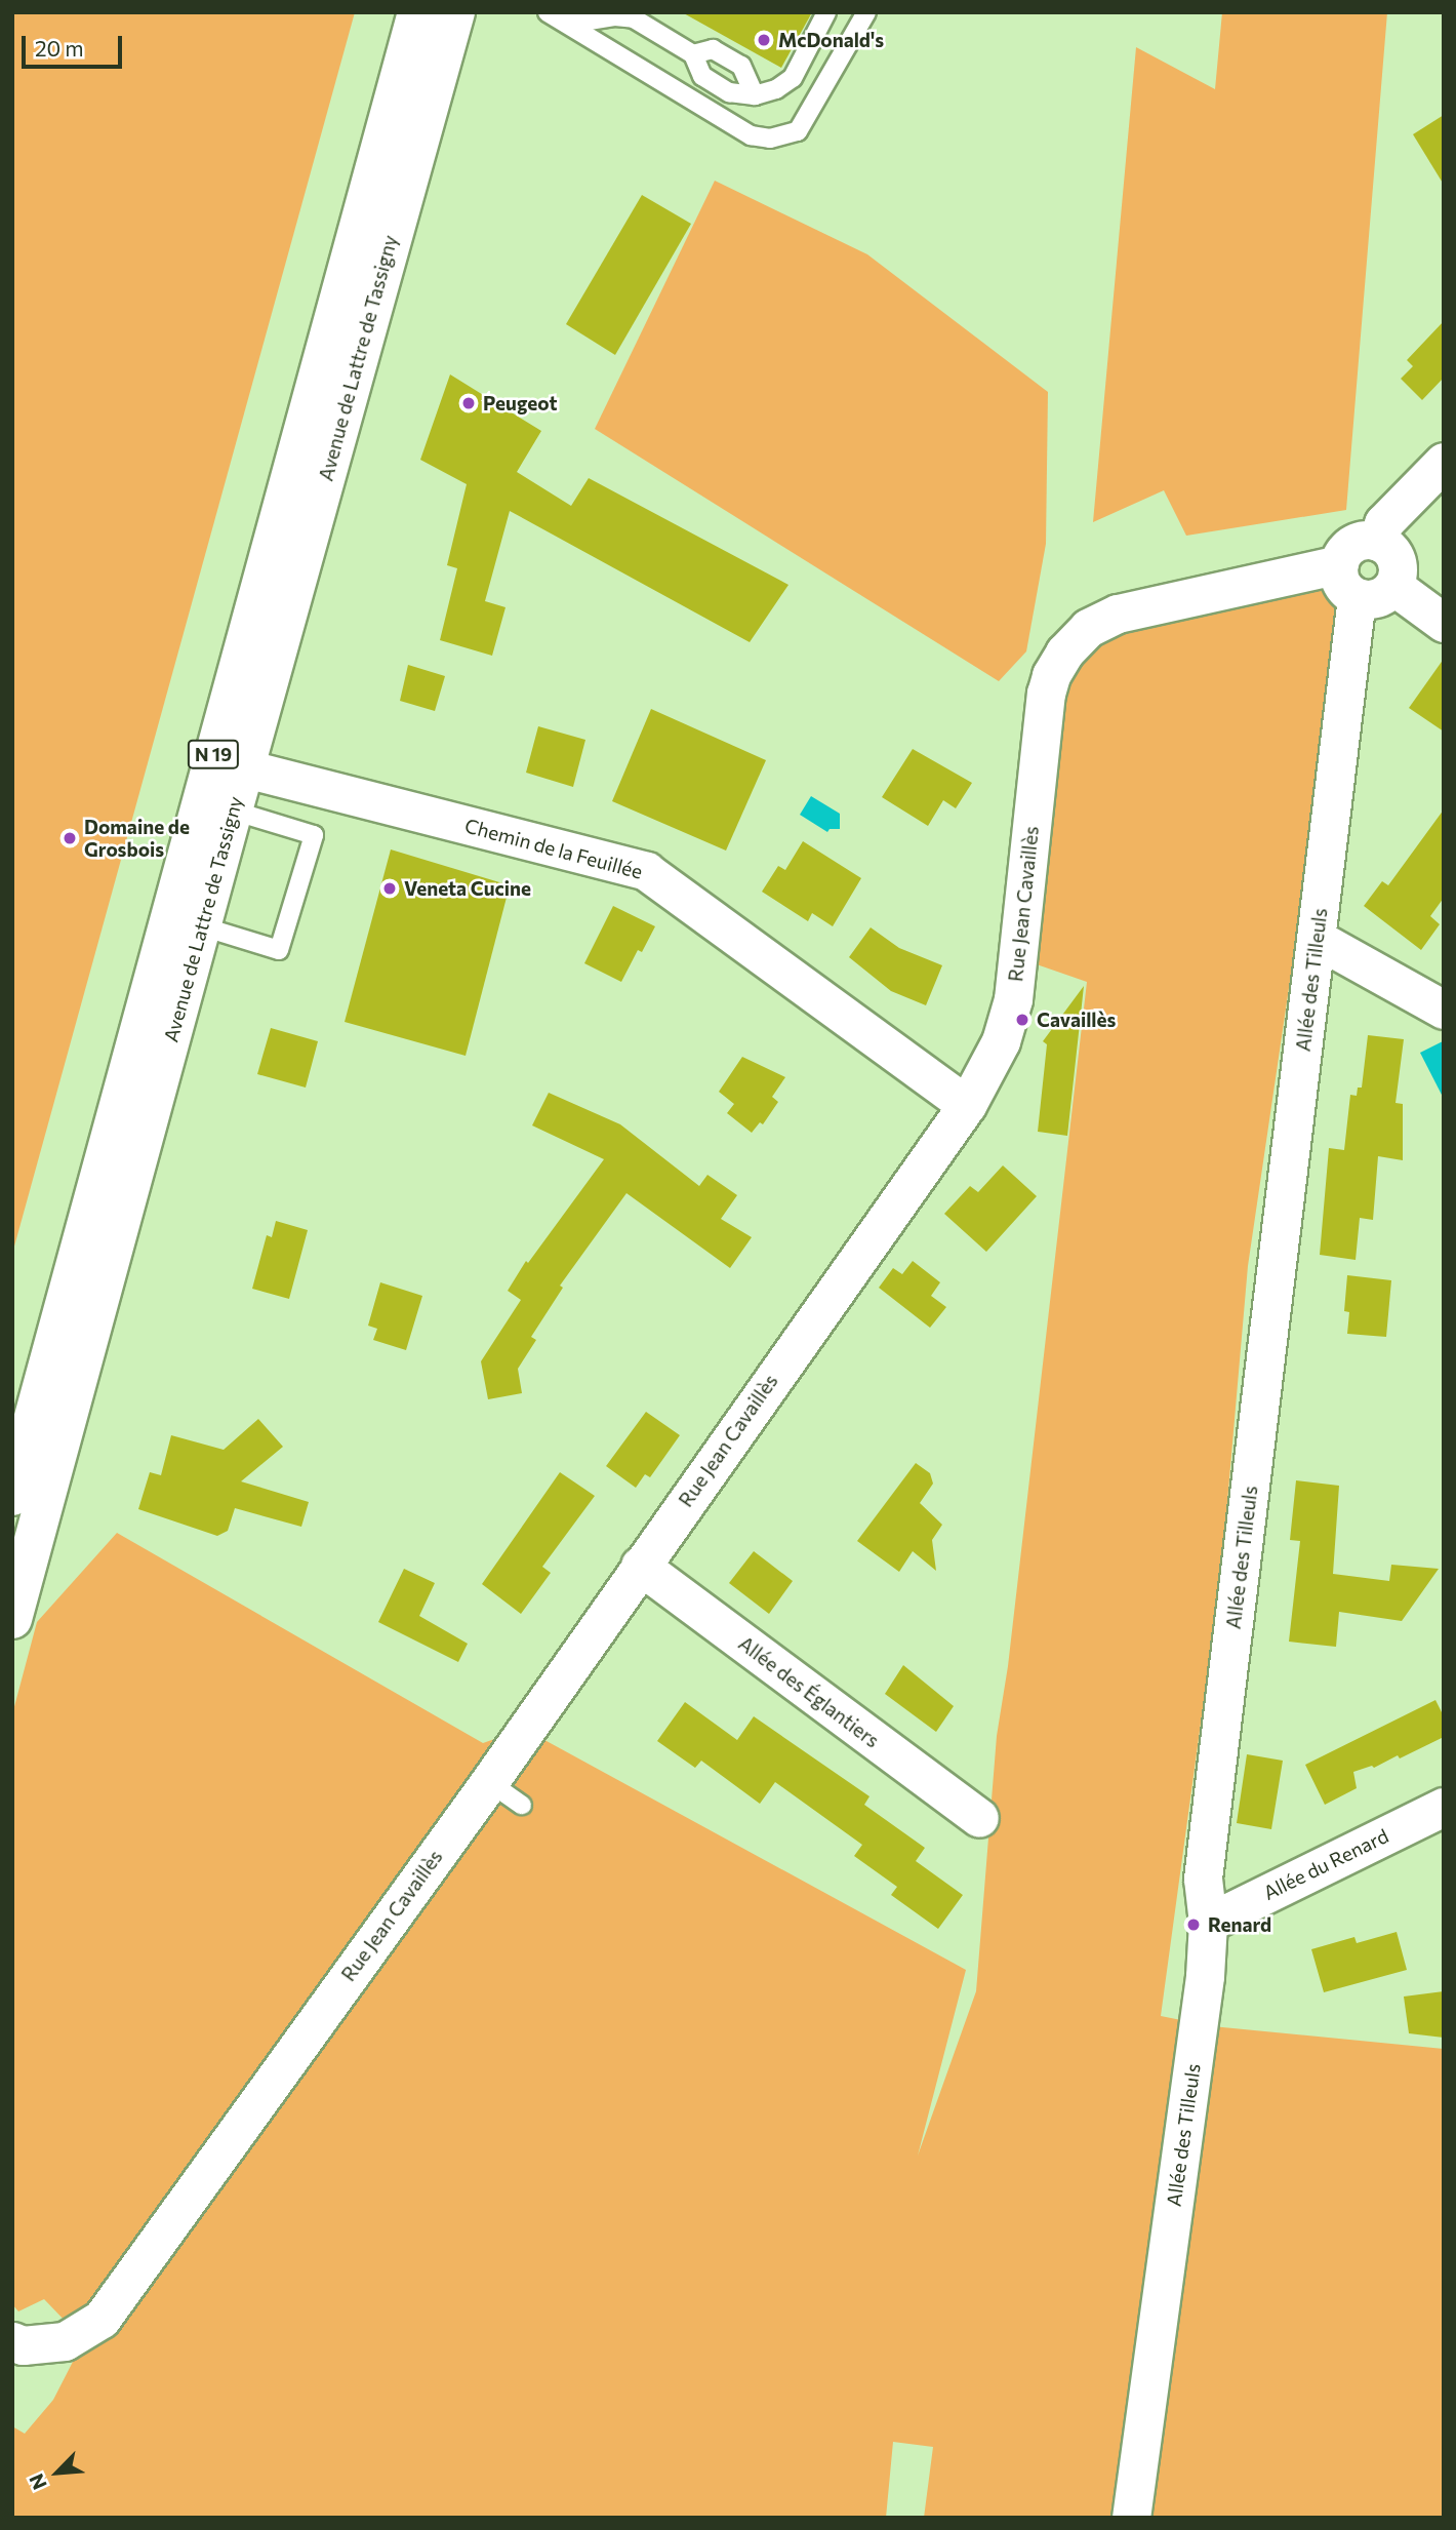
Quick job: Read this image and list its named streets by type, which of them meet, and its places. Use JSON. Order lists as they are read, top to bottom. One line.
{"streets":{"main road":["Avenue de Lattre de Tassigny","N 19"],"street":["Chemin de la Feuillée","Rue Jean Cavaillès","Allée des Tilleuls","Allée des Églantiers","Allée du Renard"]},"crossings":[["Avenue de Lattre de Tassigny","N 19"],["Avenue de Lattre de Tassigny","Chemin de la Feuillée"],["Chemin de la Feuillée","Rue Jean Cavaillès"],["Rue Jean Cavaillès","Allée des Tilleuls"],["Rue Jean Cavaillès","Allée des Églantiers"],["Allée des Tilleuls","Allée du Renard"]],"places":["McDonald's","Peugeot","Domaine de Grosbois","Veneta Cucine","Cavaillès","Renard"],"scale_bar":"20 m","north":"bottom left"}
